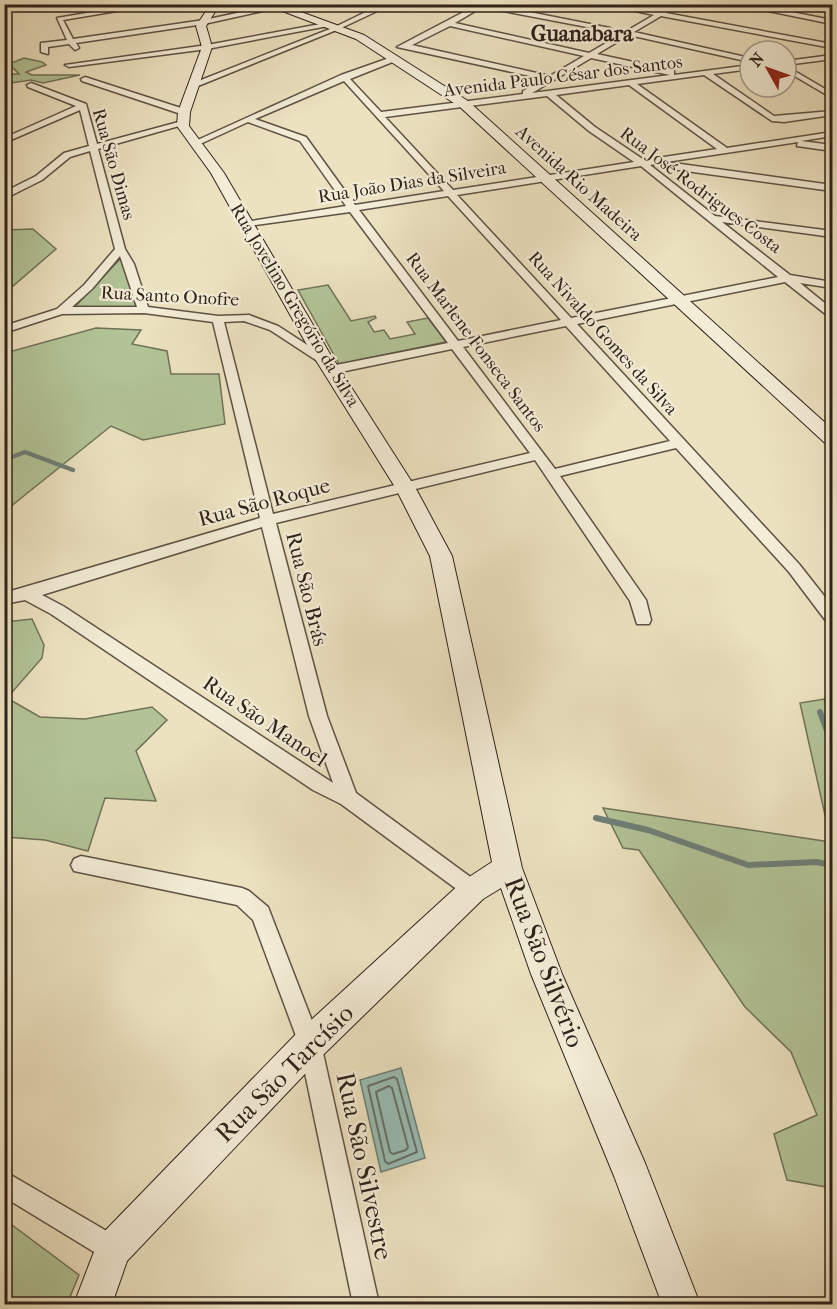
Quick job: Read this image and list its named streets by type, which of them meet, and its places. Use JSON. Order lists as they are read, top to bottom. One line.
{"streets":{"street":["Avenida Paulo César dos Santos","Rua São Dimas","Rua João Dias da Silveira","Avenida Rio Madeira","Rua José Rodrigues Costa","Rua Santo Onofre","Rua Jovelino Gregório da Silva","Rua Nivaldo Gomes da Silva","Rua Marlene Fonseca Santos","Rua São Roque","Rua São Brás","Rua São Manoel","Rua São Silvério","Rua São Tarcísio","Rua São Silvestre"]},"crossings":[["Avenida Paulo César dos Santos","Avenida Rio Madeira"],["Avenida Paulo César dos Santos","Rua José Rodrigues Costa"],["Avenida Paulo César dos Santos","Rua Nivaldo Gomes da Silva"],["Rua São Dimas","Rua Santo Onofre"],["Rua João Dias da Silveira","Avenida Rio Madeira"],["Rua João Dias da Silveira","Rua José Rodrigues Costa"],["Rua João Dias da Silveira","Rua Jovelino Gregório da Silva"],["Rua João Dias da Silveira","Rua Nivaldo Gomes da Silva"],["Rua João Dias da Silveira","Rua Marlene Fonseca Santos"],["Rua Santo Onofre","Rua Jovelino Gregório da Silva"],["Rua Santo Onofre","Rua São Brás"],["Rua Jovelino Gregório da Silva","Rua São Roque"],["Rua Jovelino Gregório da Silva","Rua São Silvério"],["Rua Marlene Fonseca Santos","Rua São Roque"],["Rua São Roque","Rua São Brás"],["Rua São Roque","Rua São Manoel"],["Rua São Brás","Rua São Manoel"],["Rua São Manoel","Rua São Tarcísio"],["Rua São Silvério","Rua São Tarcísio"],["Rua São Tarcísio","Rua São Silvestre"]],"districts":["Guanabara"],"north":"top left"}
